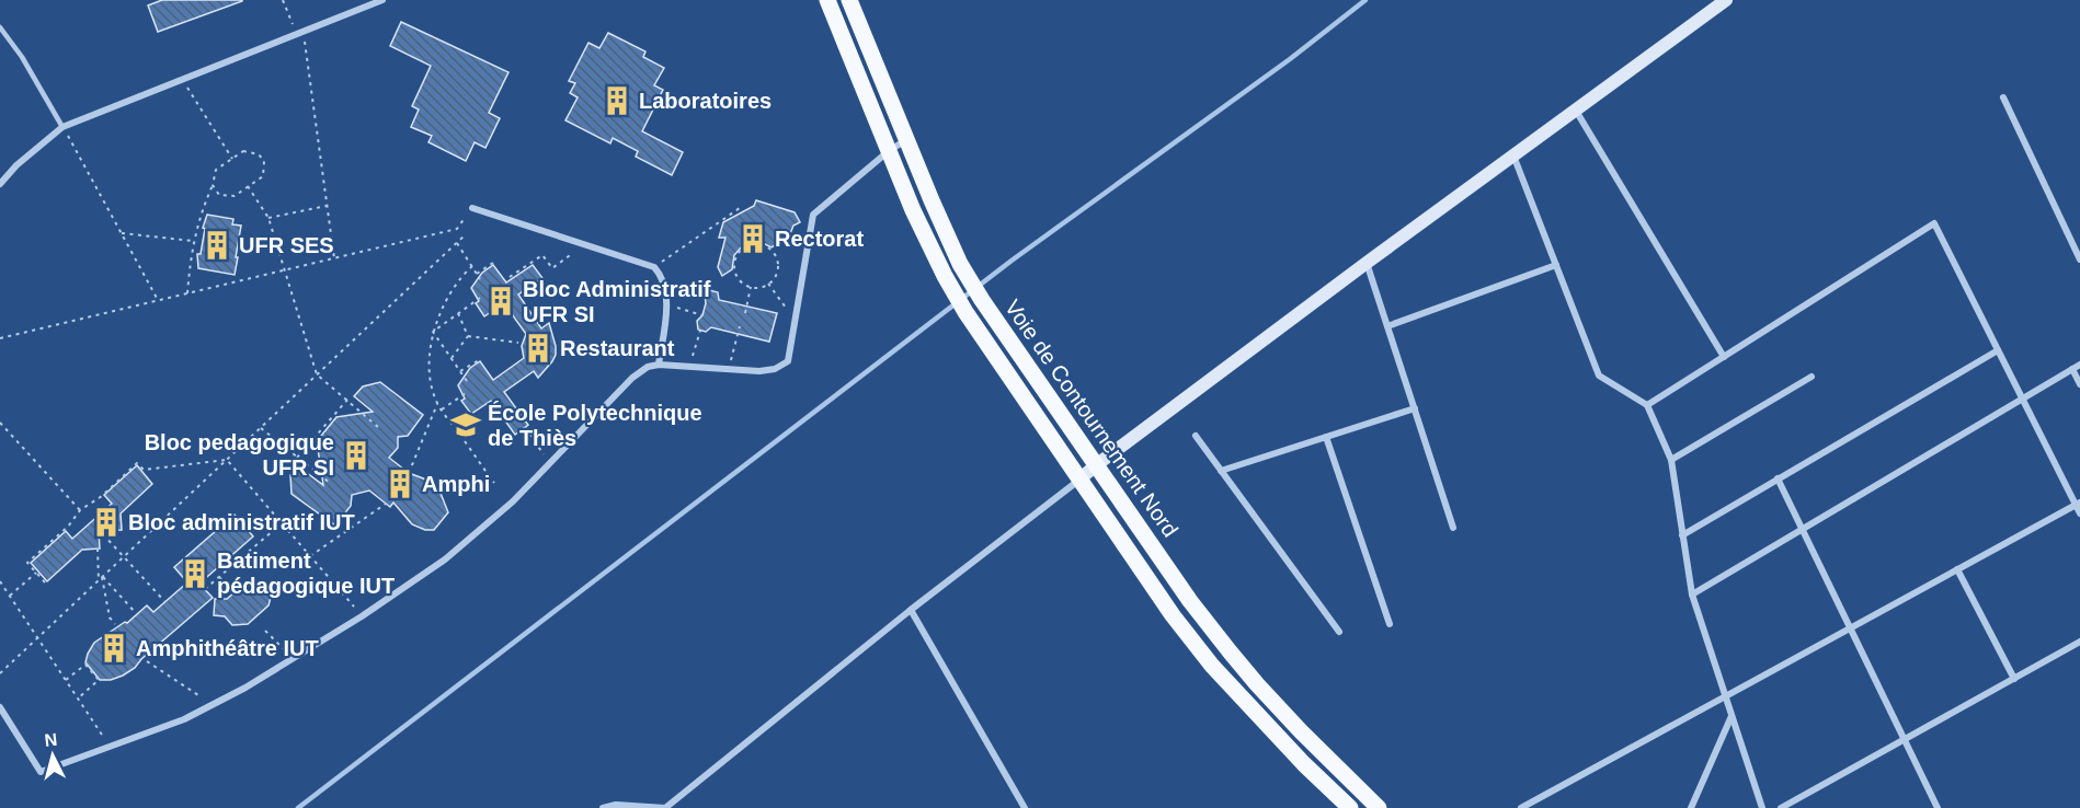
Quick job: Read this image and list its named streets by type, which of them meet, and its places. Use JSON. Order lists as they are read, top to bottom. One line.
{"streets":{"main road":["Voie de Contournement Nord"]},"places":{"building":["Laboratoires","Rectorat","UFR SES","Bloc Administratif UFR SI","Restaurant","Bloc pedagogique UFR SI","Amphi","Bloc administratif IUT","Batiment pédagogique IUT","Amphithéâtre IUT"],"school or university":["École Polytechnique de Thiès"]},"north":"top"}
